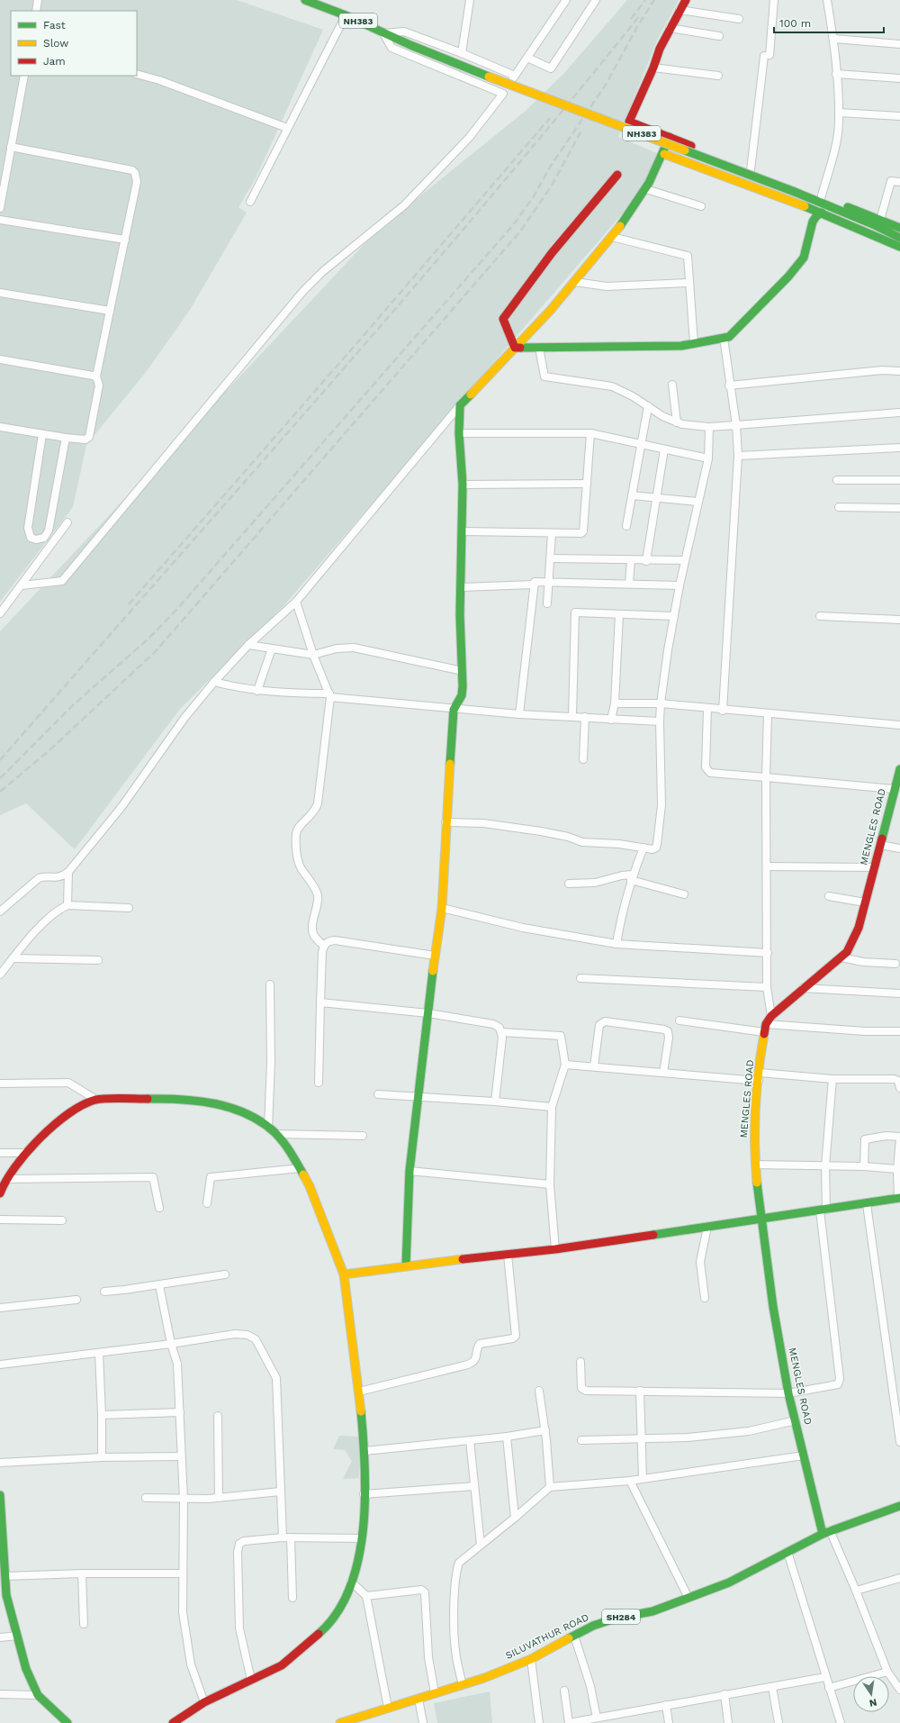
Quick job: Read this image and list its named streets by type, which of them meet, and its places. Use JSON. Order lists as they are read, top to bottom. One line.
{"streets":{"main road":["NH383","MENGLES ROAD","SH284","SILUVATHUR ROAD"]},"crossings":[["MENGLES ROAD","SILUVATHUR ROAD"]],"legend":["Fast","Slow","Jam"],"scale_bar":"100 m","north":"bottom"}
